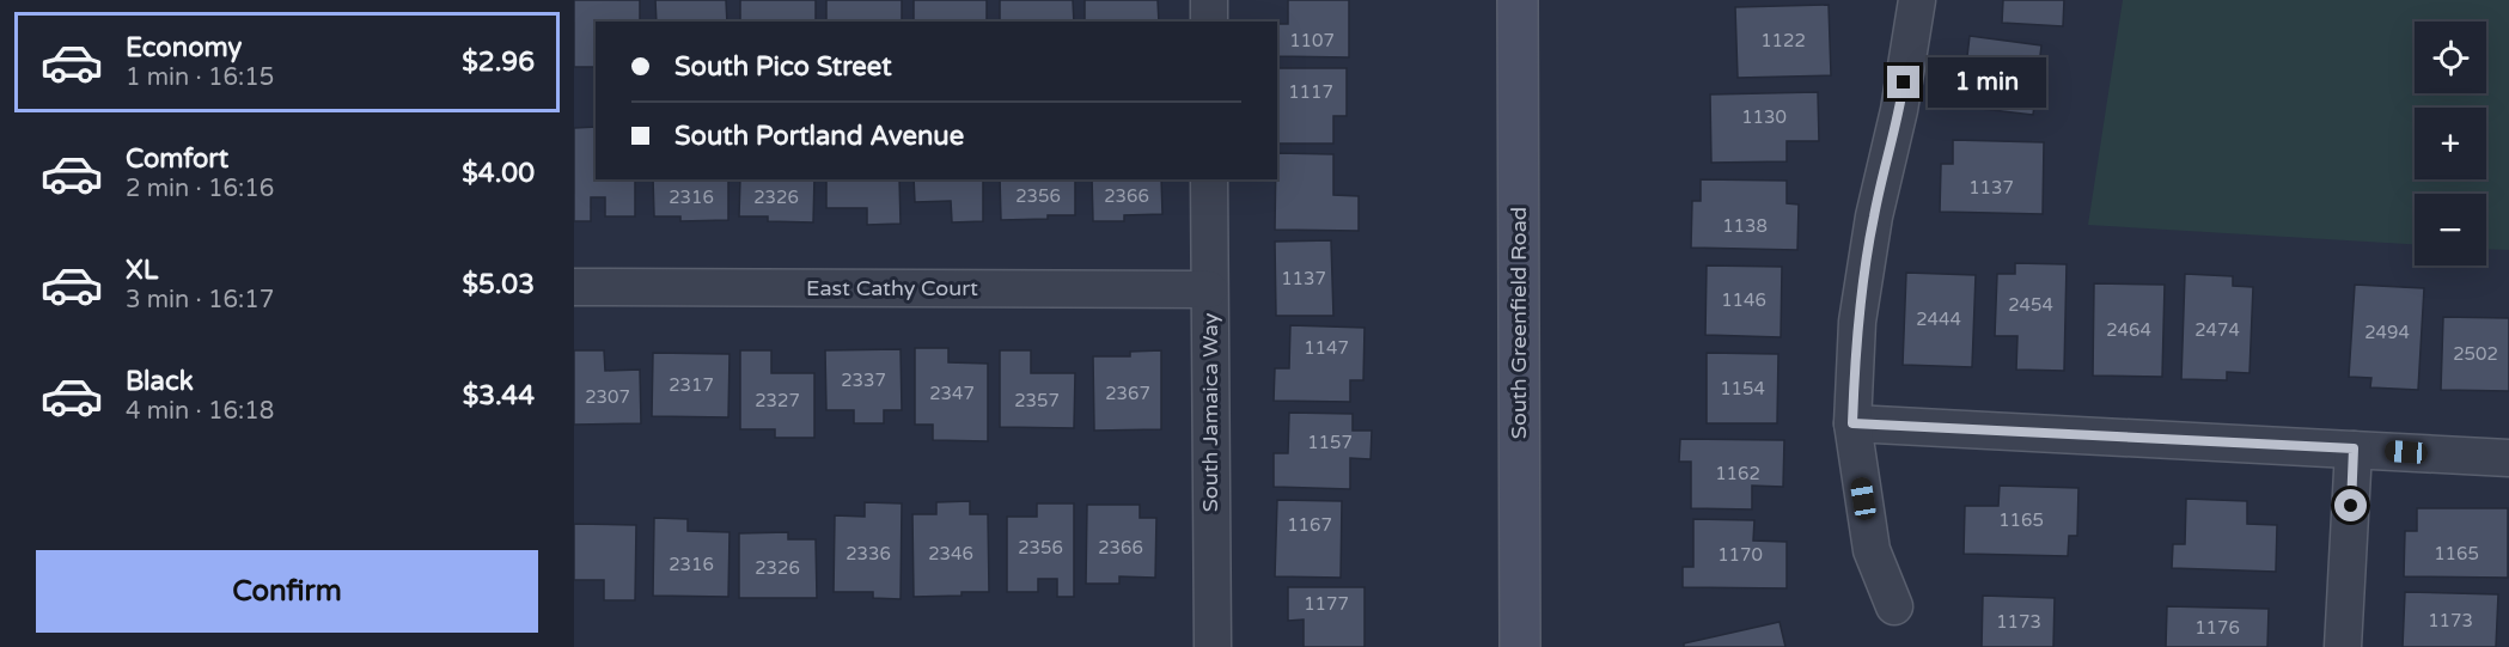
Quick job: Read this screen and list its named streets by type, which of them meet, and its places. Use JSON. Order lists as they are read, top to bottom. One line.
{"streets":{"main road":["South Greenfield Road"],"street":["East Cathy Court","South Jamaica Way"]},"crossings":[["East Cathy Court","South Jamaica Way"]],"house_numbers":["1107","1122","1117","1130","1137","2356","2366","2316","2326","1138","1137","1146","2454","2444","2464","2474","2494","1147","2502","2337","2317","1154","2347","2367","2307","2327","2357","1157","1162","1165","1167","2356","2366","2336","2346","1165","1170","2316","2326","1177","1173","1173","1176"],"page":{"list":[{"name":"Economy","note":"1 min · 16:15","value":"$2.96"},{"name":"Comfort","note":"2 min · 16:16","value":"$4.00"},{"name":"XL","note":"3 min · 16:17","value":"$5.03"},{"name":"Black","note":"4 min · 16:18","value":"$3.44"}],"map_buttons":["+","−"],"banner":["South Pico Street","South Portland Avenue"],"bubble":"1 min","buttons":"Confirm"}}
